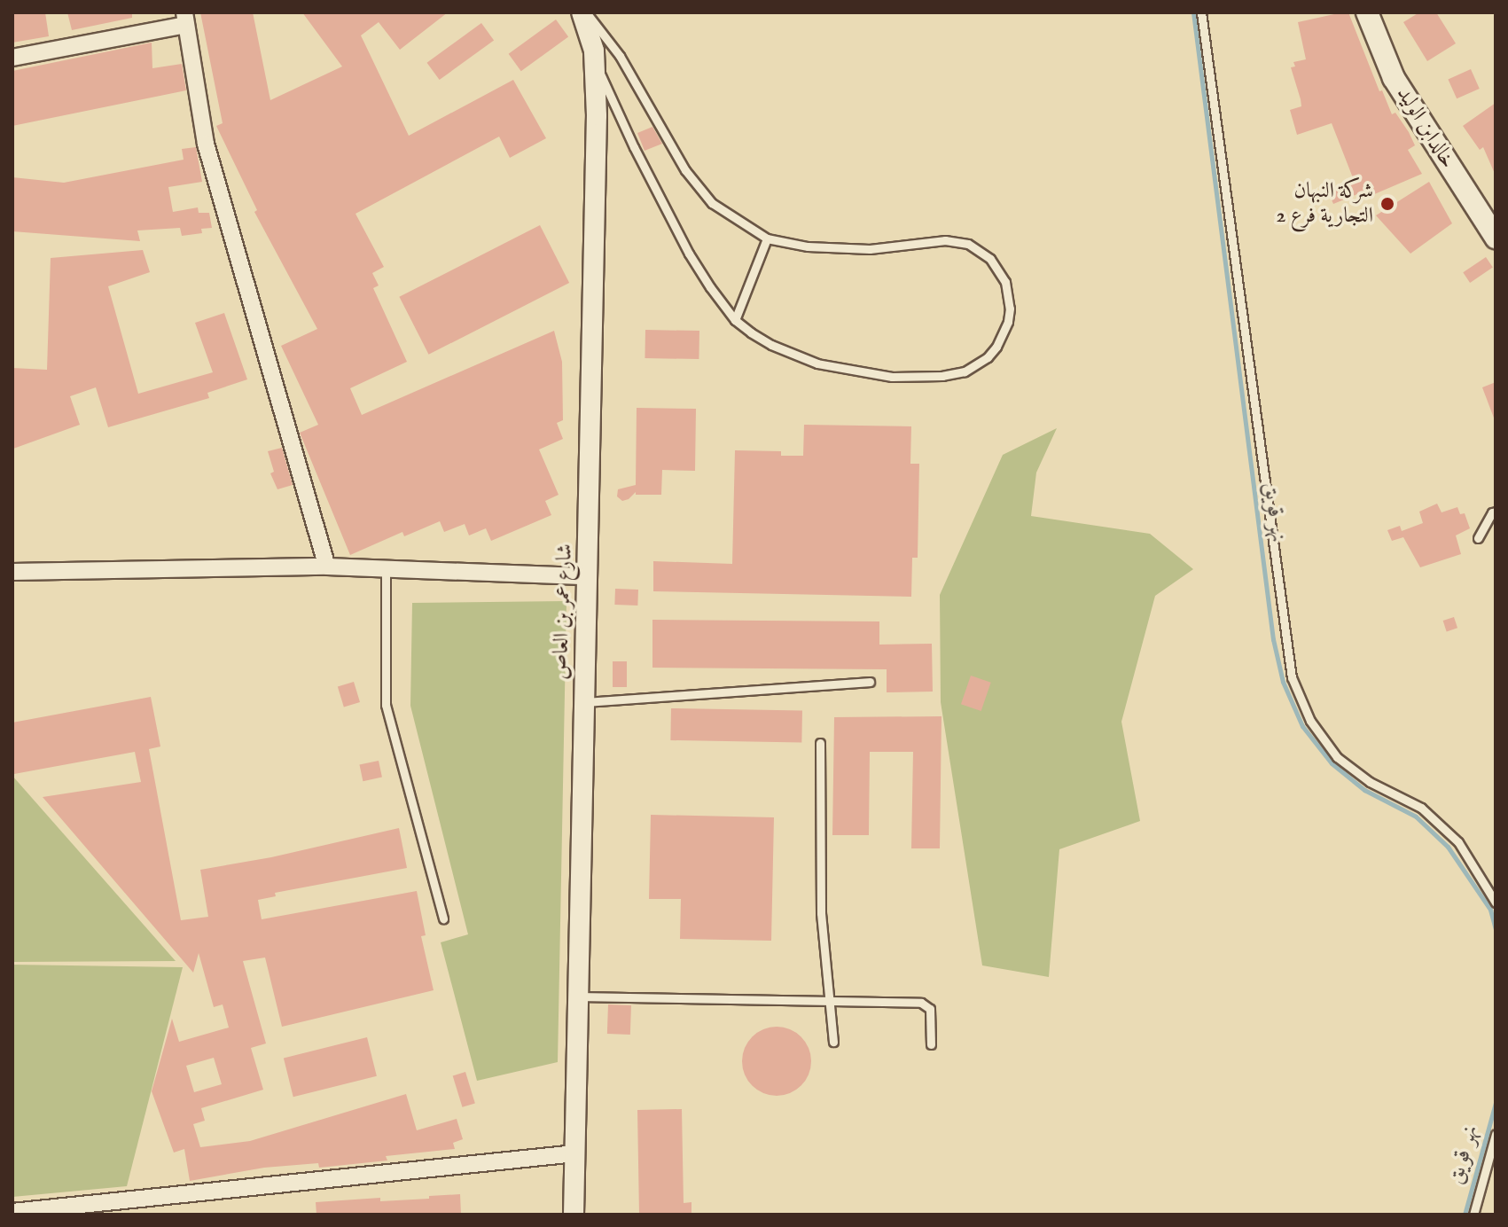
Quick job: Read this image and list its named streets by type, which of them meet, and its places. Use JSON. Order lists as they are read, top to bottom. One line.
{"streets":{"main road":["خالدابن الوليد"],"street":["شارع عمر بن العاص"]},"water":["نهر قويق"],"places":["شركة النبهان التجارية فرع 2"]}
